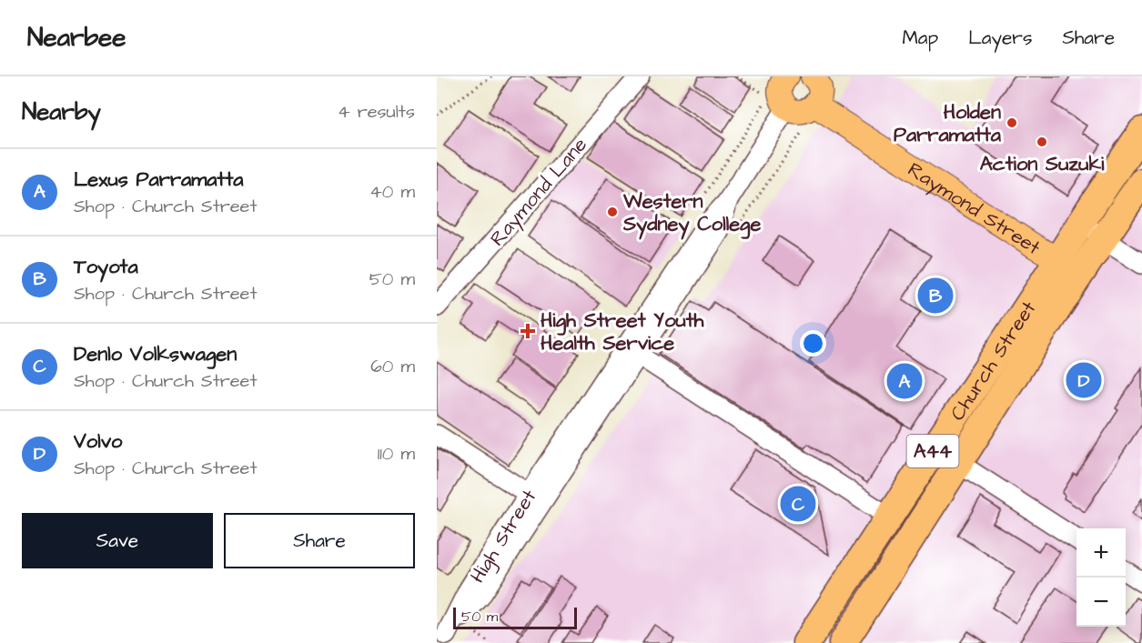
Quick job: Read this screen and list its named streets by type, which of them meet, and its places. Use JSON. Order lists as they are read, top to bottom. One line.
{"streets":{"highway":["Church Street","A44"],"main road":["Raymond Street"],"street":["Raymond Lane","High Street"]},"crossings":[["Raymond Street","Church Street"]],"places":{"other":["Holden Parramatta","Action Suzuki","Western Sydney College"],"health":["High Street Youth Health Service"]},"scale_bar":"50 m","page":{"header":"Nearbee","nav":["Map","Layers","Share"],"heading":["Nearby","4 results"],"list":[{"mark":"A","name":"Lexus Parramatta","note":"Shop · Church Street","value":"40 m"},{"mark":"B","name":"Toyota","note":"Shop · Church Street","value":"50 m"},{"mark":"C","name":"Denlo Volkswagen","note":"Shop · Church Street","value":"60 m"},{"mark":"D","name":"Volvo","note":"Shop · Church Street","value":"110 m"}],"pins":["B","D","A","C"],"buttons":["Save","Share"],"map_buttons":["+","−"],"scale":"50 m"}}
